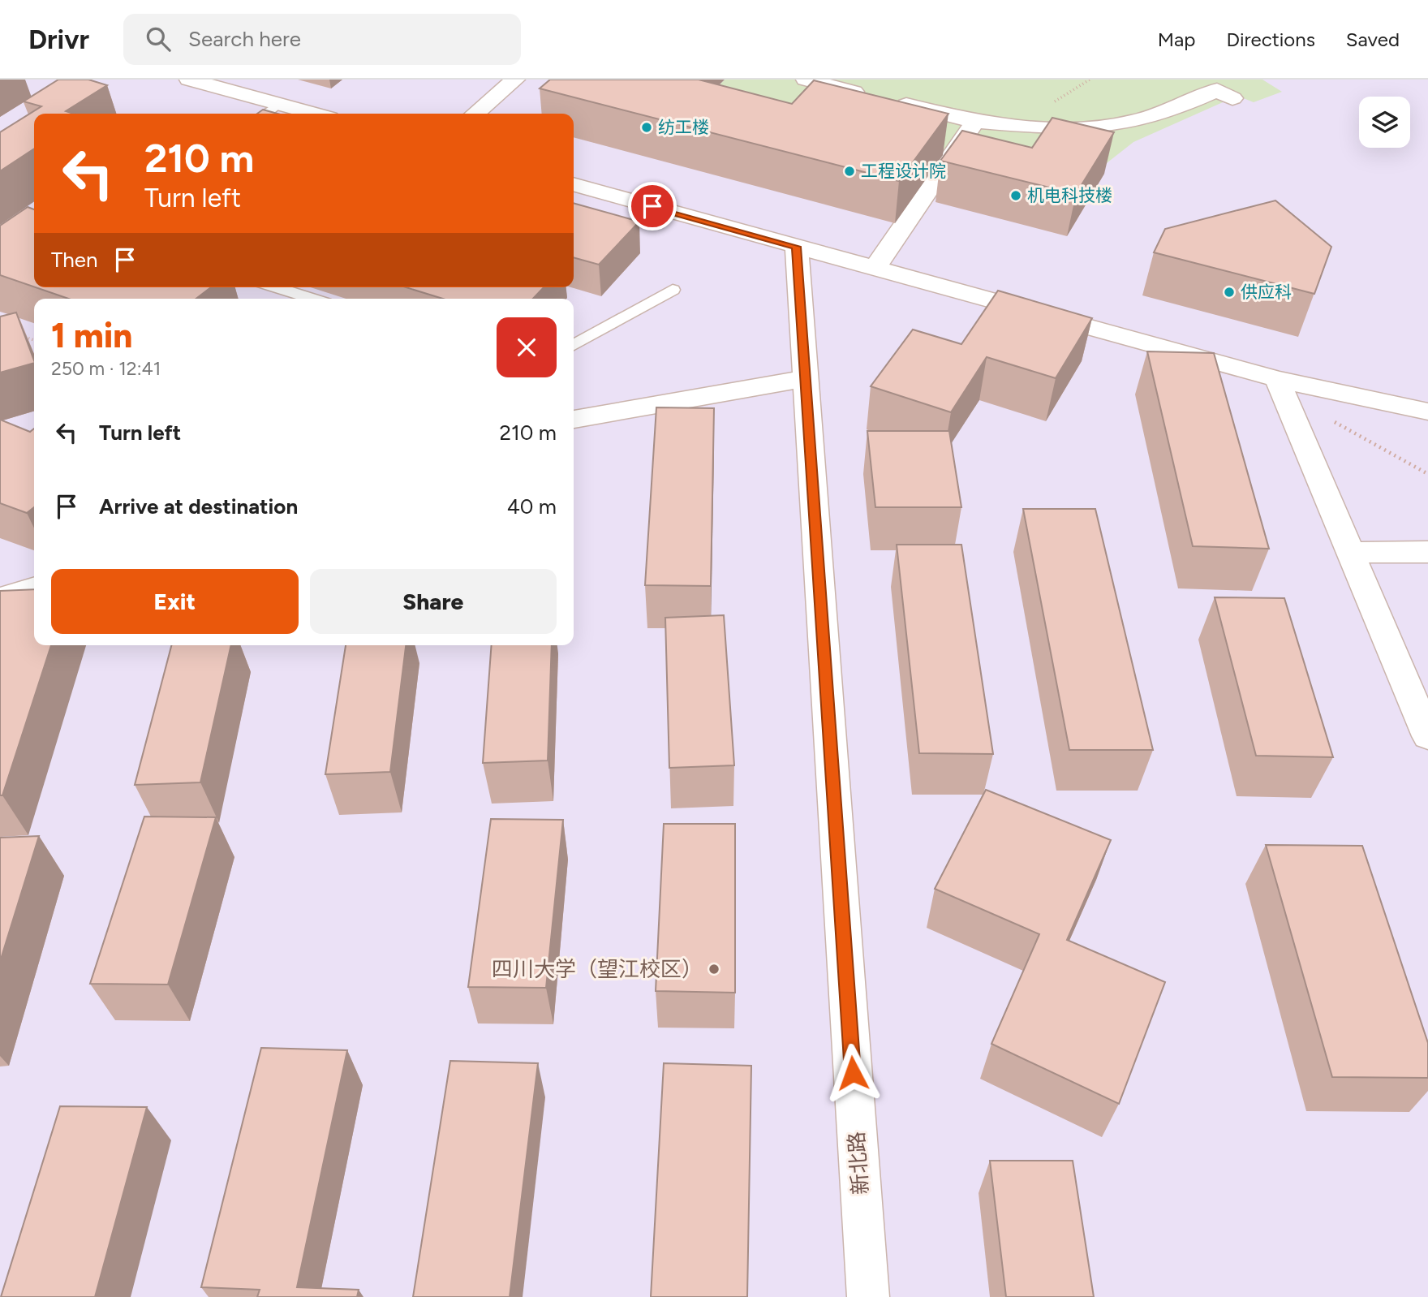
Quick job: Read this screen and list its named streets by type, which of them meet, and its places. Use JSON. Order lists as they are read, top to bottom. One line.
{"streets":{"street":["新北路"]},"places":["纺工楼","工程设计院","机电科技楼","供应科","四川大学（望江校区）"],"page":{"header":"Drivr","search":"Search here","nav":["Map","Directions","Saved"],"turn":["210 m","Turn left"],"then":"Then","heading":["1 min","250 m · 12:41"],"list":[{"name":"Turn left","value":"210 m"},{"name":"Arrive at destination","value":"40 m"}],"buttons":["Exit","Share"]}}
